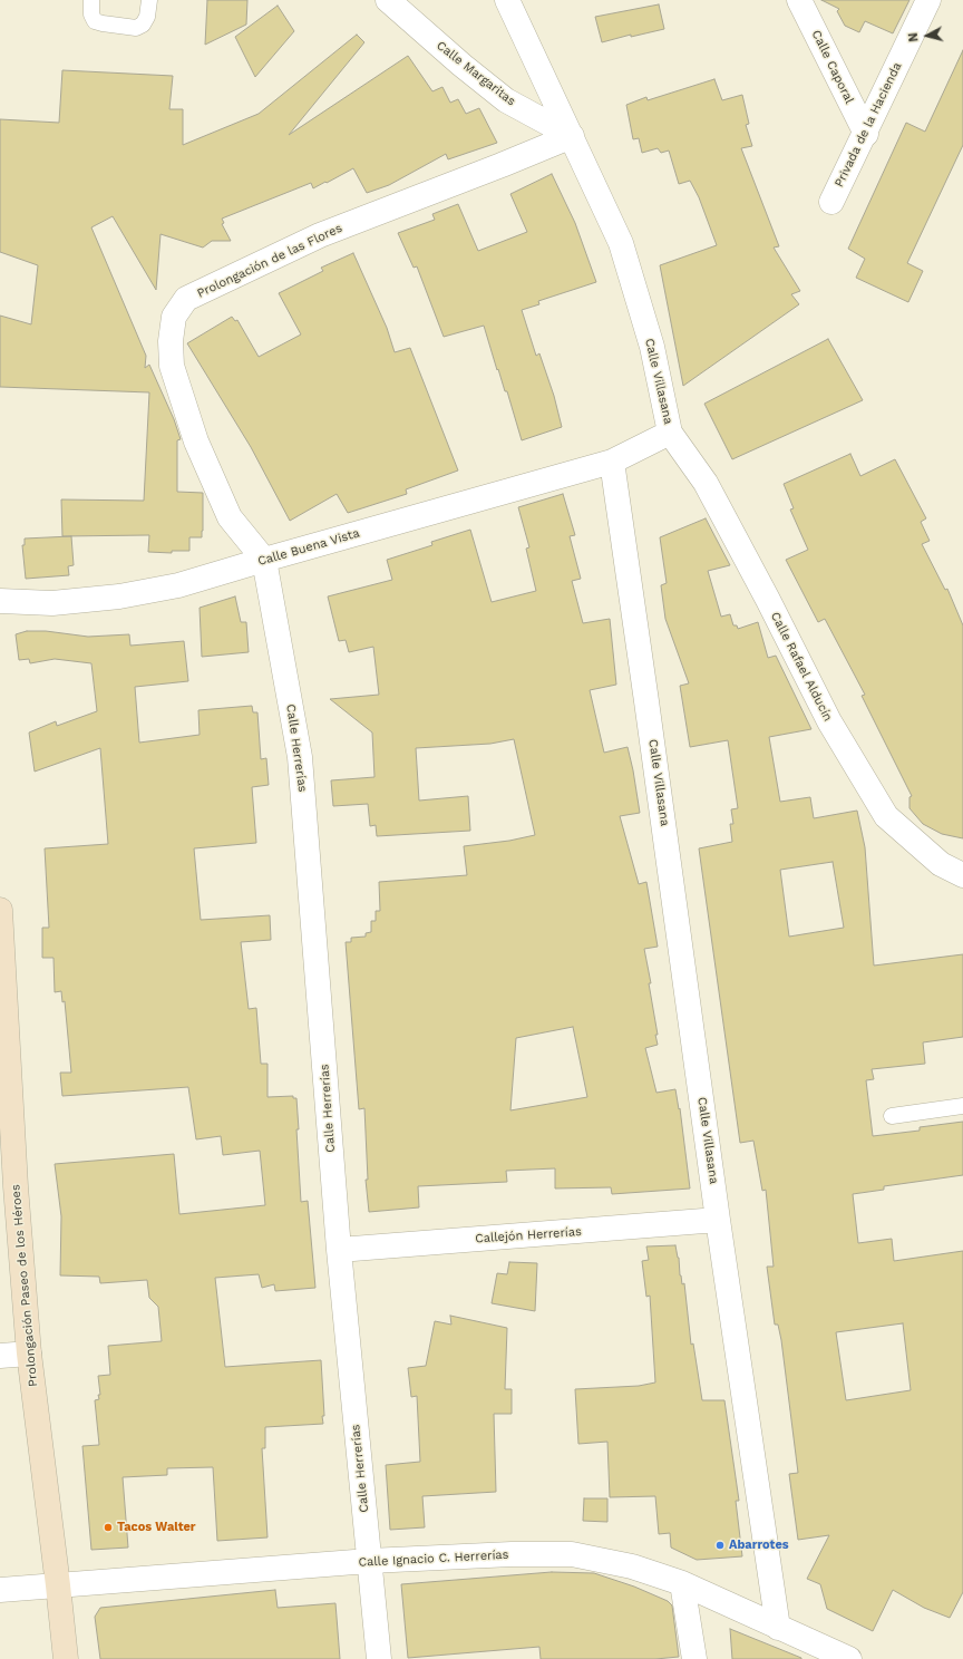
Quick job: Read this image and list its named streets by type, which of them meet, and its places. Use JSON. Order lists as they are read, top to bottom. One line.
{"streets":{"street":["Calle Caporal","Calle Margaritas","Privada de la Hacienda","Prolongación de las Flores","Calle Villasana","Calle Buena Vista","Calle Rafael Alducín","Calle Herrerías","Callejón Herrerías","Prolongación Paseo de los Héroes","Calle Ignacio C. Herrerías"]},"crossings":[["Calle Caporal","Privada de la Hacienda"],["Calle Margaritas","Prolongación de las Flores"],["Calle Margaritas","Calle Villasana"],["Prolongación de las Flores","Calle Villasana"],["Prolongación de las Flores","Calle Buena Vista"],["Prolongación de las Flores","Calle Herrerías"],["Calle Villasana","Calle Buena Vista"],["Calle Villasana","Calle Rafael Alducín"],["Calle Villasana","Callejón Herrerías"],["Calle Villasana","Calle Ignacio C. Herrerías"],["Calle Buena Vista","Calle Herrerías"],["Calle Herrerías","Callejón Herrerías"],["Calle Herrerías","Calle Ignacio C. Herrerías"],["Prolongación Paseo de los Héroes","Calle Ignacio C. Herrerías"]],"places":["Tacos Walter","Abarrotes"],"north":"left"}
